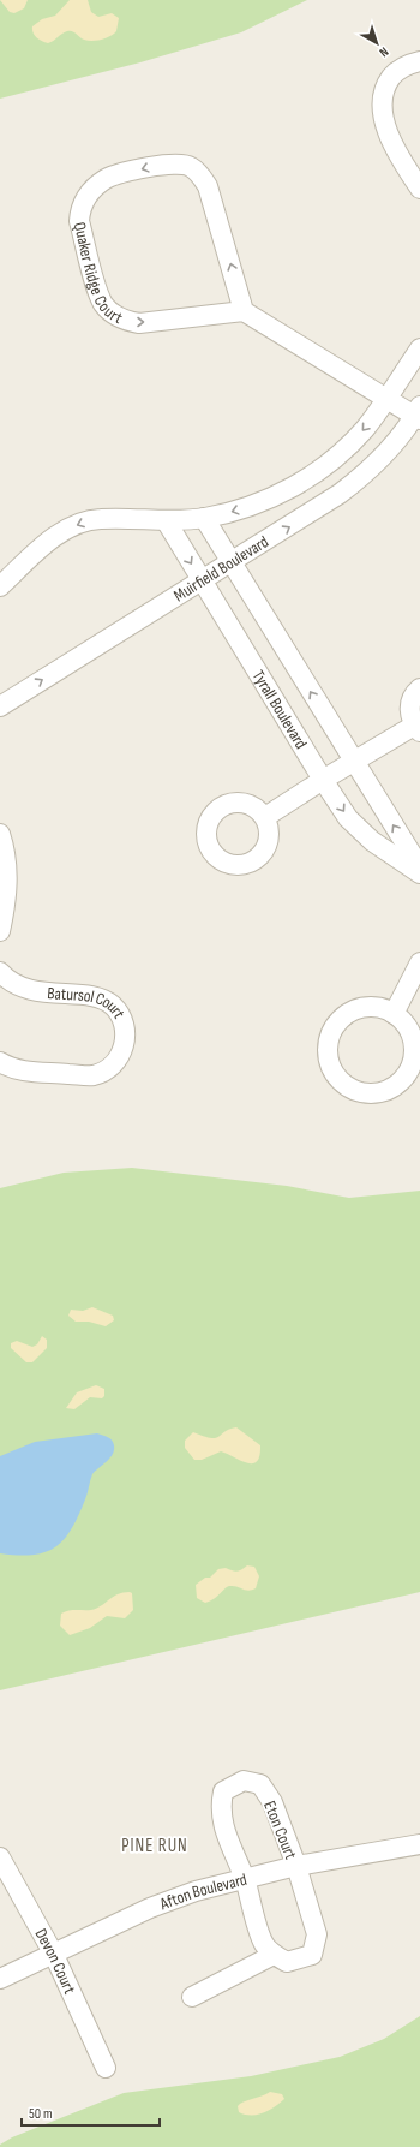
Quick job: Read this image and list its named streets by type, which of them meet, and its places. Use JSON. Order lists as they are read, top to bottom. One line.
{"streets":{"street":["Quaker Ridge Court","Muirfield Boulevard","Tyrall Boulevard","Batursol Court","Eton Court","Afton Boulevard","Devon Court"]},"crossings":[["Muirfield Boulevard","Tyrall Boulevard"],["Eton Court","Afton Boulevard"],["Afton Boulevard","Devon Court"]],"districts":["PINE RUN"],"scale_bar":"50 m","north":"bottom right"}
